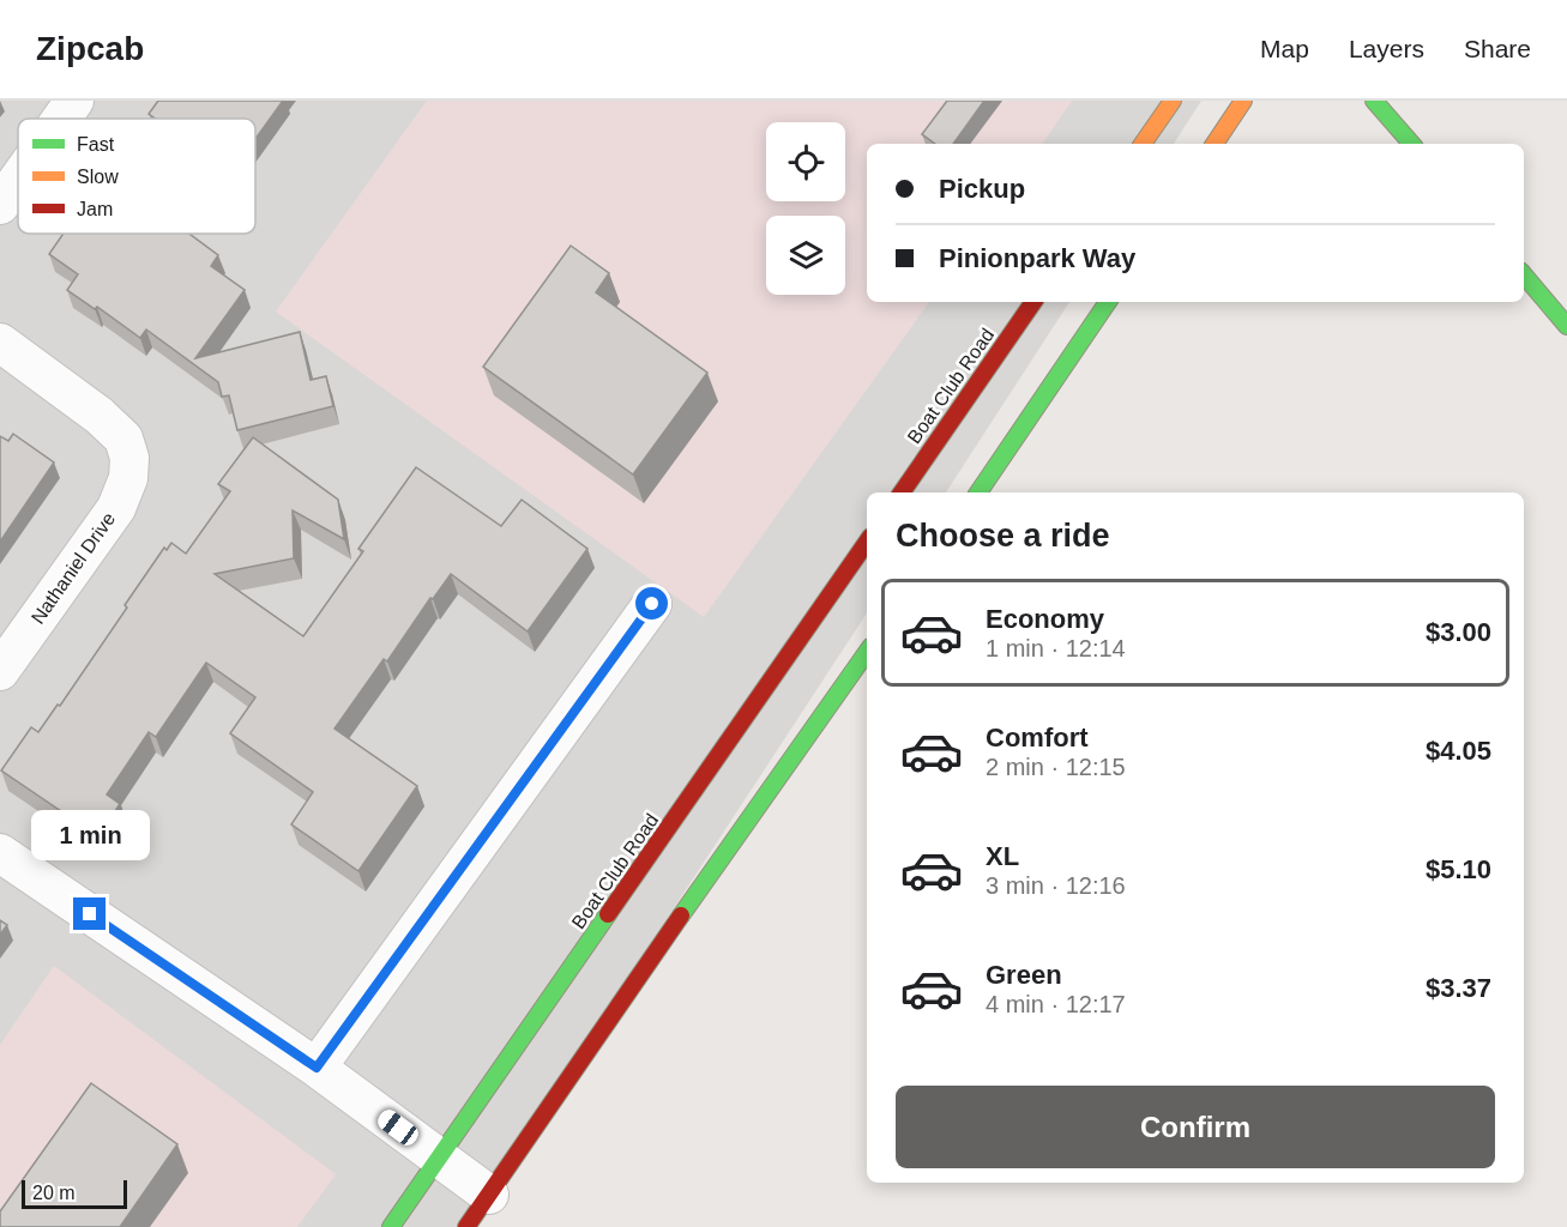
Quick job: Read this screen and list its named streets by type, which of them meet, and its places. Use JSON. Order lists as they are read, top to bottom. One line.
{"streets":{"main road":["Boat Club Road"],"street":["Nathaniel Drive"]},"legend":["Fast","Slow","Jam"],"scale_bar":"20 m","page":{"header":"Zipcab","nav":["Map","Layers","Share"],"banner":["Pickup","Pinionpark Way"],"heading":"Choose a ride","list":[{"name":"Economy","note":"1 min · 12:14","value":"$3.00"},{"name":"Comfort","note":"2 min · 12:15","value":"$4.05"},{"name":"XL","note":"3 min · 12:16","value":"$5.10"},{"name":"Green","note":"4 min · 12:17","value":"$3.37"}],"bubble":"1 min","buttons":"Confirm","scale":"20 m"}}
